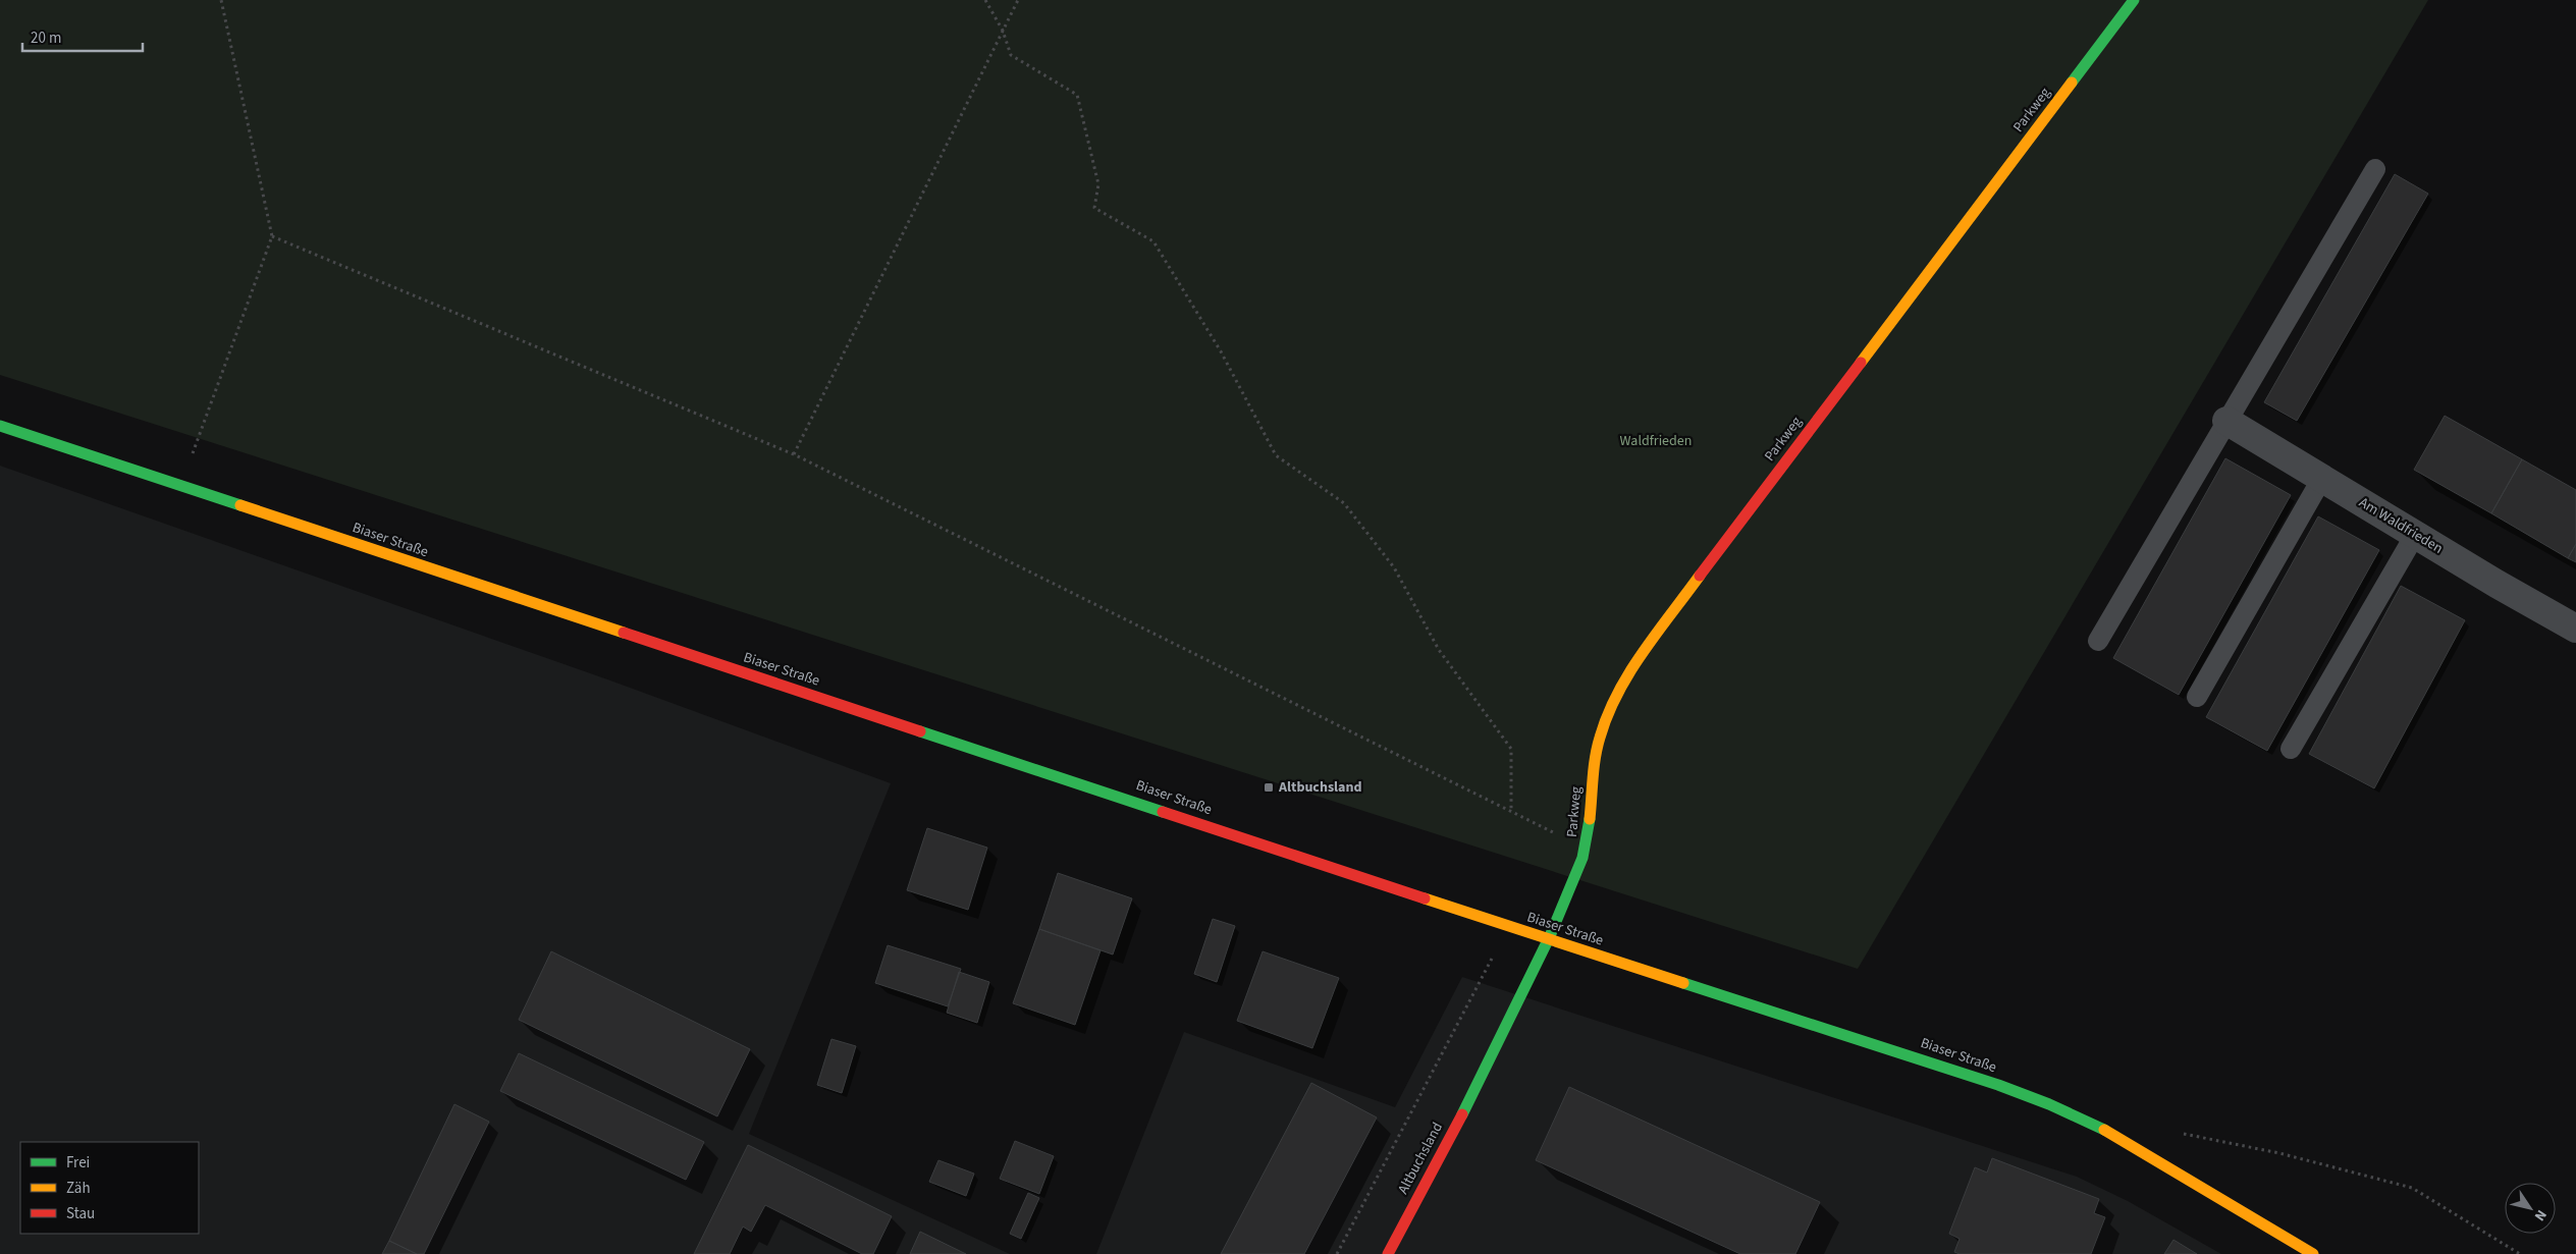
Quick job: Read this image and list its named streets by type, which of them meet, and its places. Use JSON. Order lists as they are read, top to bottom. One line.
{"streets":{"street":["Parkweg","Am Waldfrieden","Biaser Straße","Altbuchsland"]},"crossings":[["Parkweg","Biaser Straße"],["Parkweg","Altbuchsland"],["Biaser Straße","Altbuchsland"]],"parks":["Waldfrieden"],"places":{"transit":["Altbuchsland"]},"legend":["Frei","Zäh","Stau"],"scale_bar":"20 m","north":"bottom right"}
